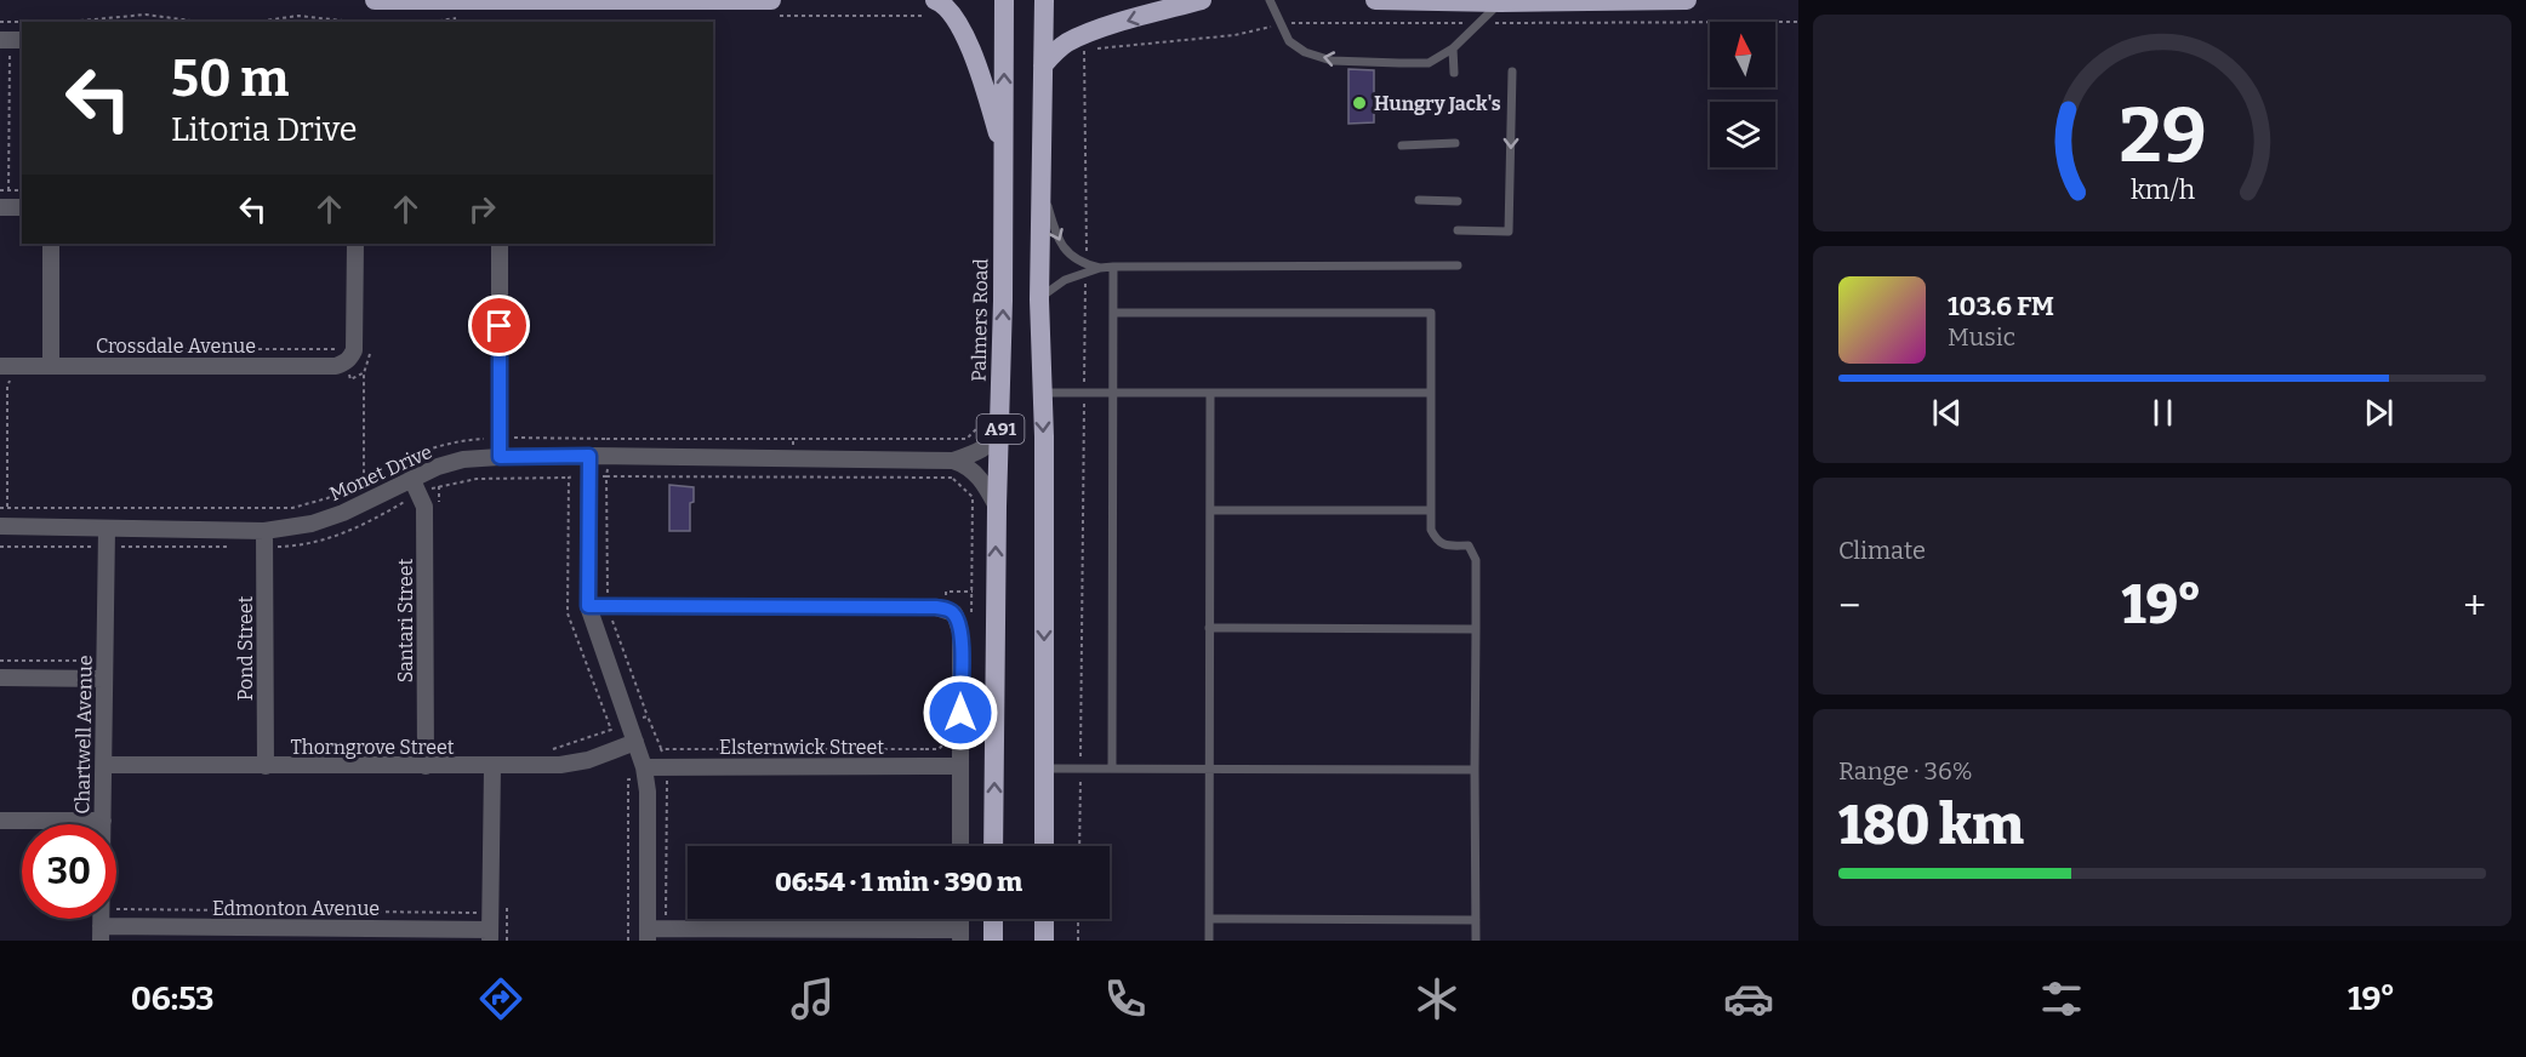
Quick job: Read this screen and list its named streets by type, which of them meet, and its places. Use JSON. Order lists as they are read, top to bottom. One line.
{"streets":{"highway":["Palmers Road","A91"],"street":["Crossdale Avenue","Monet Drive","Santari Street","Pond Street","Chartwell Avenue","Thorngrove Street","Elsternwick Street","Edmonton Avenue"]},"crossings":[["Palmers Road","Monet Drive"],["Monet Drive","Santari Street"],["Monet Drive","Pond Street"],["Monet Drive","Chartwell Avenue"],["Santari Street","Thorngrove Street"],["Pond Street","Thorngrove Street"],["Chartwell Avenue","Thorngrove Street"],["Chartwell Avenue","Edmonton Avenue"]],"places":["Hungry Jack's"],"north":"top","page":{"turn":["50 m","Litoria Drive"],"song":["103.6 FM","Music"],"tile":["Climate",["Range · 36%","180 km"]],"heat":["−","19°","+"],"limit":"30","trip":"06:54 · 1 min · 390 m","tabs":["06:53","19°"],"gauge":["29","km/h"]}}
